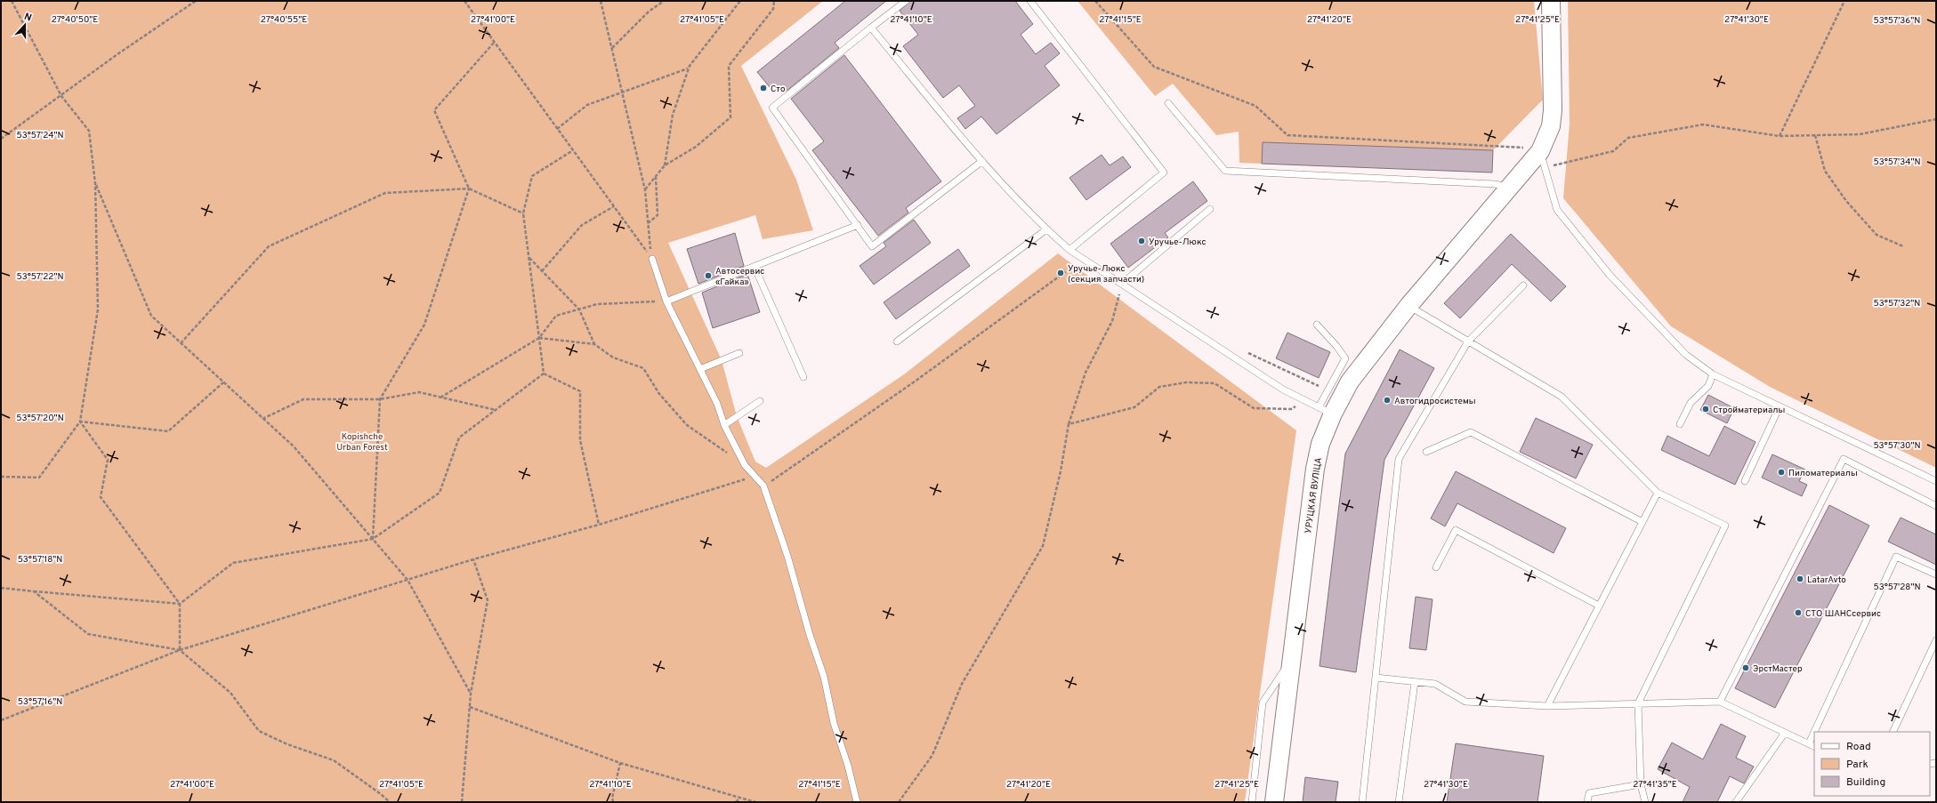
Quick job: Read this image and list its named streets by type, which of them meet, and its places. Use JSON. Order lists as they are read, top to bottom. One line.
{"streets":{"street":["УРУЦКАЯ ВУЛІЦА"]},"parks":["Kopishche Urban Forest"],"places":["Сто","Уручье-Люкс","Уручье-Люкс (секция запчасти)","Автосервис «Гайка»","Автогидросистемы","Стройматериалы","Пиломатериалы","LatarAvto","СТО ШАНСсервис","ЭрстМастер"],"legend":["Road","Park","Building"],"north":"top","coordinates":["27°40'50\"E","27°40'55\"E","27°41'00\"E","27°41'05\"E","27°41'10\"E","27°41'15\"E","27°41'20\"E","27°41'25\"E","27°41'30\"E","53°57'36\"N","53°57'24\"N","53°57'34\"N","53°57'22\"N","53°57'32\"N","53°57'20\"N","53°57'30\"N","53°57'18\"N","53°57'28\"N","53°57'16\"N","27°41'35\"E"]}
